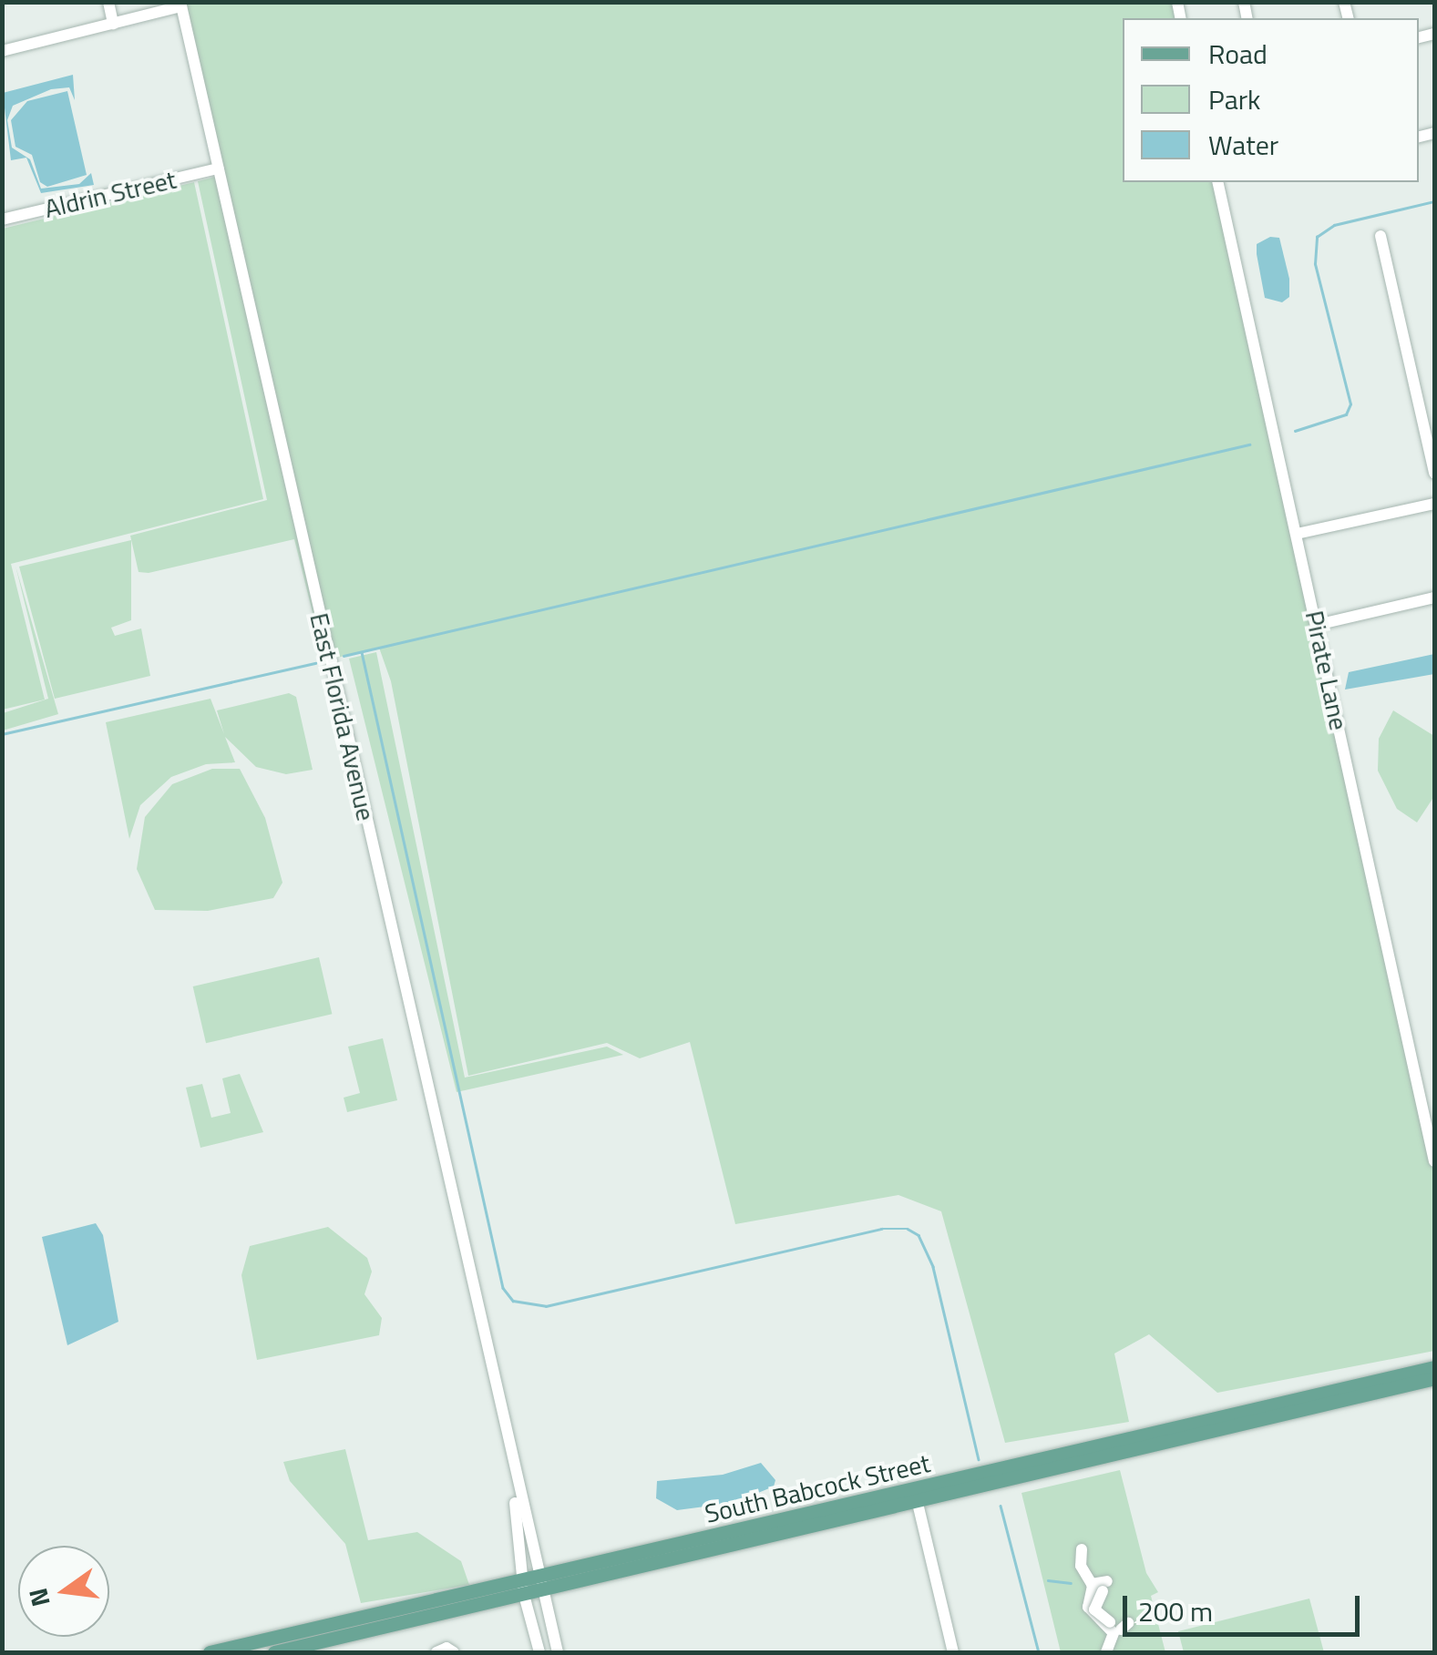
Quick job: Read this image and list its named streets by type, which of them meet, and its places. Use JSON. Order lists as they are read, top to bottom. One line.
{"streets":{"main road":["South Babcock Street"],"street":["Aldrin Street","Pirate Lane","East Florida Avenue"]},"crossings":[["Aldrin Street","East Florida Avenue"],["East Florida Avenue","South Babcock Street"]],"legend":["Road","Park","Water"],"scale_bar":"200 m","north":"left"}
